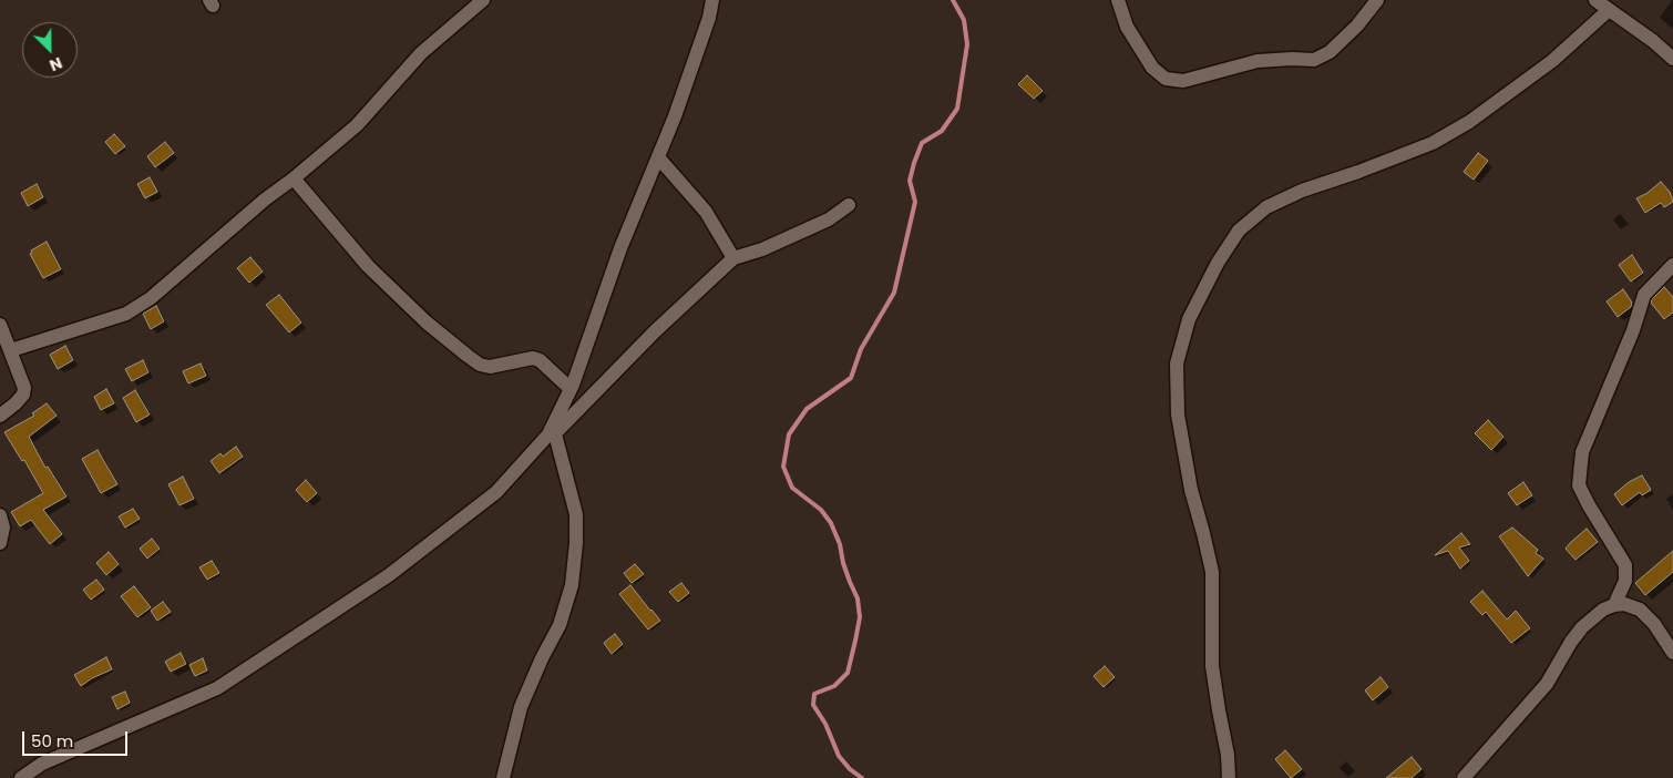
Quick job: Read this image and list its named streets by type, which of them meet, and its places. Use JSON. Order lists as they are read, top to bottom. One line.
{"scale_bar":"50 m","north":"bottom right"}
